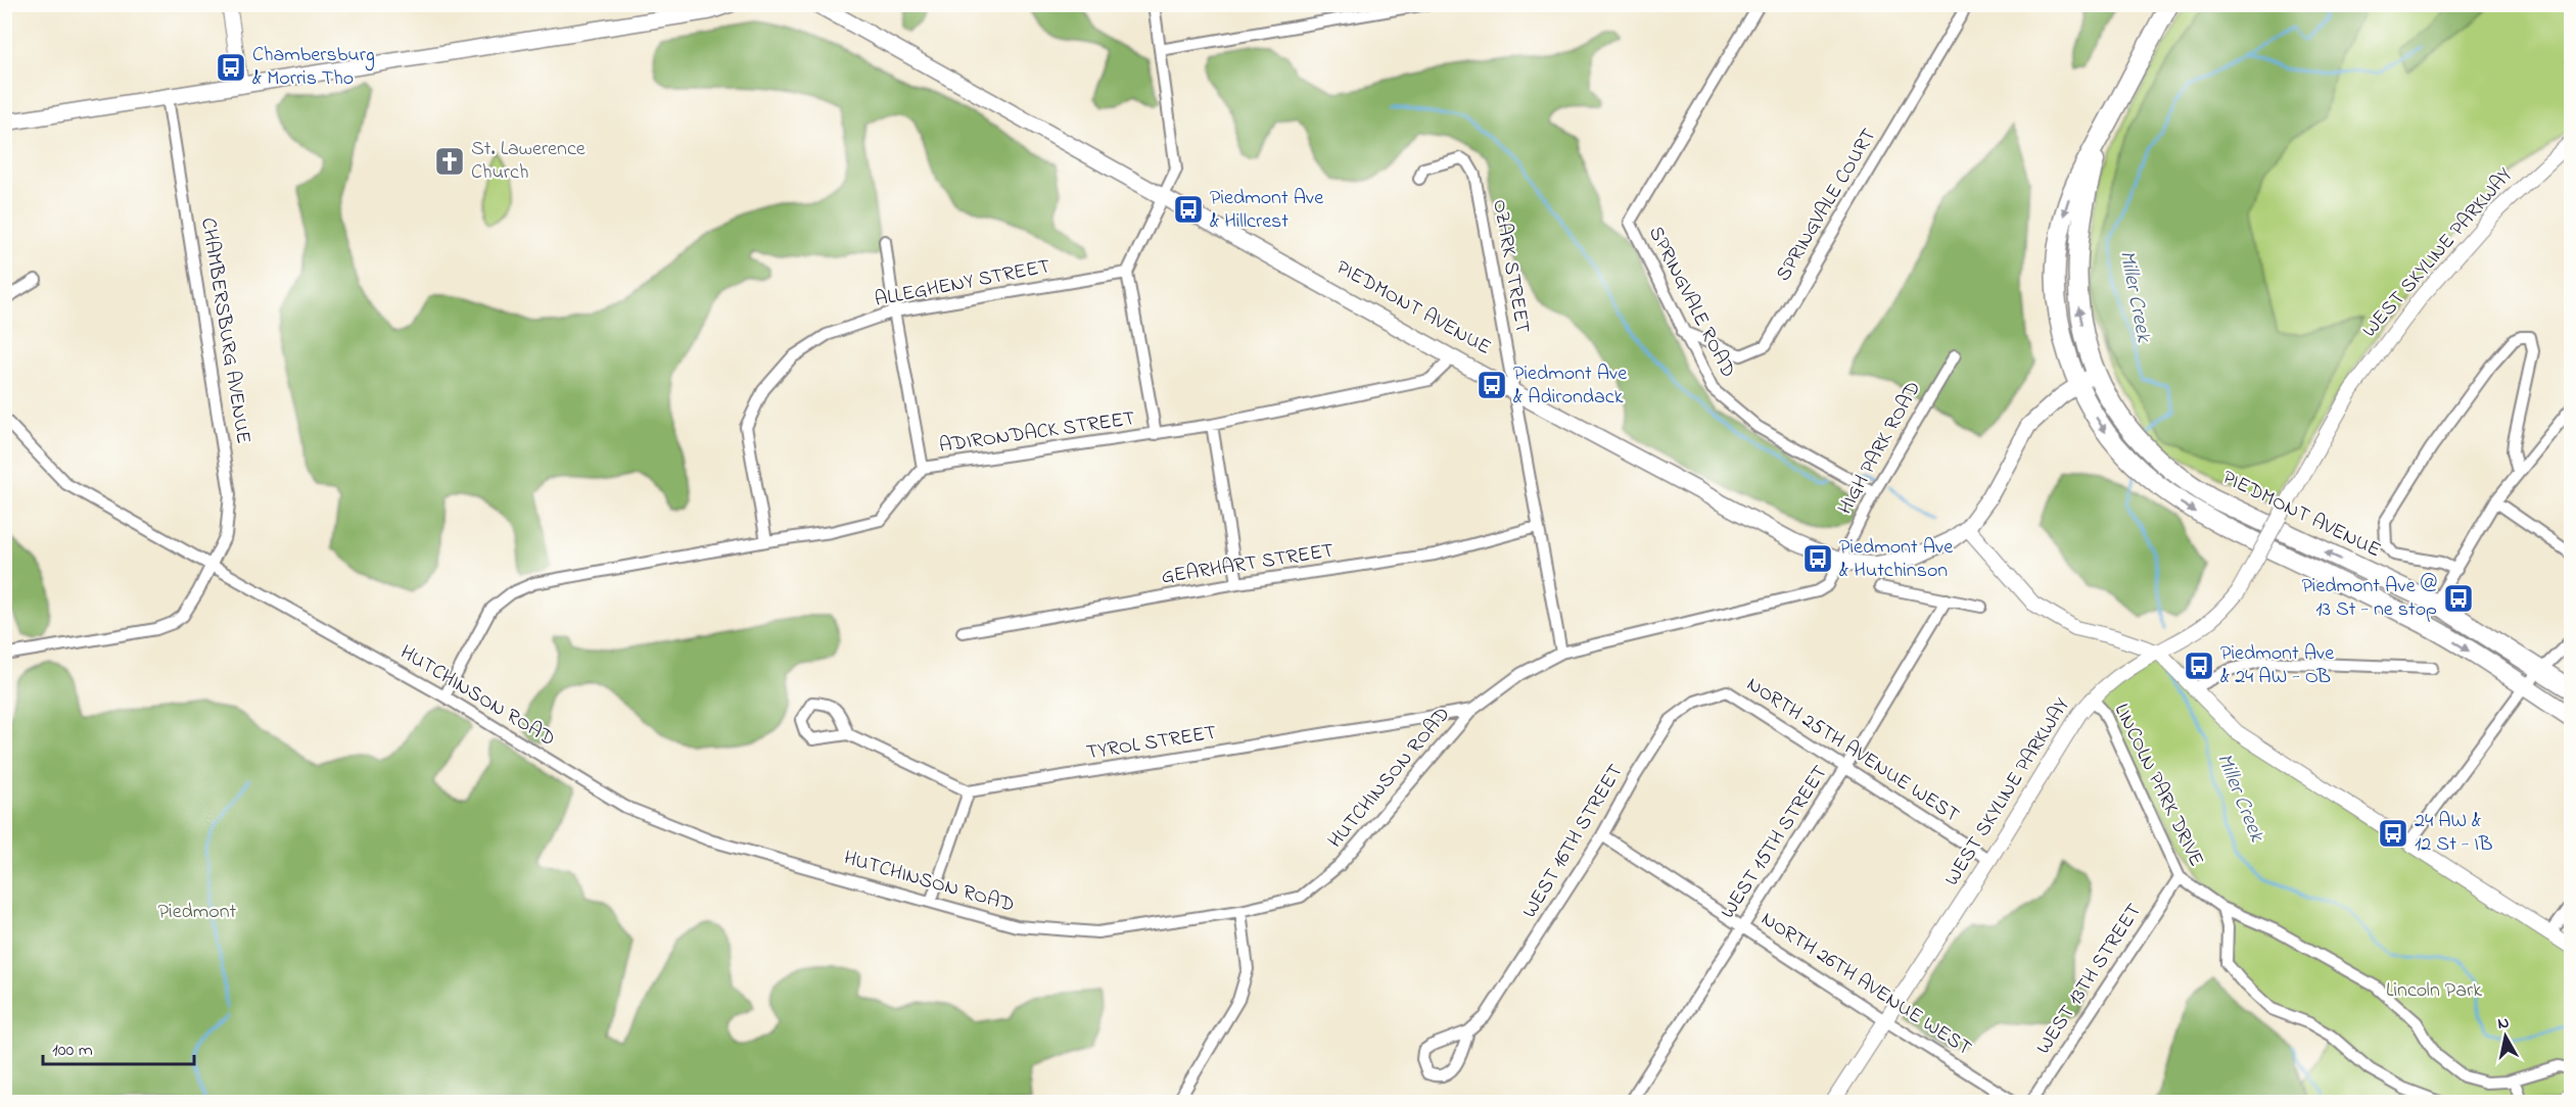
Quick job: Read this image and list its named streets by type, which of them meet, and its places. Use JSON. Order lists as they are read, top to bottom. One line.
{"streets":{"highway":["PIEDMONT AVENUE"],"street":["SPRINGVALE COURT","WEST SKYLINE PARKWAY","OZARK STREET","ALLEGHENY STREET","SPRINGVALE ROAD","CHAMBERSBURG AVENUE","ADIRONDACK STREET","HIGH PARK ROAD","GEARHART STREET","HUTCHINSON ROAD","TYROL STREET","NORTH 25TH AVENUE WEST","LINCOLN PARK DRIVE","WEST 16TH STREET","WEST 15TH STREET","WEST 13TH STREET","NORTH 26TH AVENUE WEST"]},"crossings":[["SPRINGVALE COURT","SPRINGVALE ROAD"],["WEST SKYLINE PARKWAY","NORTH 25TH AVENUE WEST"],["WEST SKYLINE PARKWAY","LINCOLN PARK DRIVE"],["WEST SKYLINE PARKWAY","NORTH 26TH AVENUE WEST"],["OZARK STREET","PIEDMONT AVENUE"],["OZARK STREET","GEARHART STREET"],["OZARK STREET","HUTCHINSON ROAD"],["ALLEGHENY STREET","ADIRONDACK STREET"],["SPRINGVALE ROAD","HIGH PARK ROAD"],["PIEDMONT AVENUE","ADIRONDACK STREET"],["PIEDMONT AVENUE","HIGH PARK ROAD"],["PIEDMONT AVENUE","HUTCHINSON ROAD"],["CHAMBERSBURG AVENUE","HUTCHINSON ROAD"],["ADIRONDACK STREET","HUTCHINSON ROAD"],["HIGH PARK ROAD","HUTCHINSON ROAD"],["HUTCHINSON ROAD","TYROL STREET"],["NORTH 25TH AVENUE WEST","WEST 16TH STREET"],["NORTH 25TH AVENUE WEST","WEST 15TH STREET"],["LINCOLN PARK DRIVE","WEST 13TH STREET"],["WEST 16TH STREET","NORTH 26TH AVENUE WEST"],["WEST 15TH STREET","NORTH 26TH AVENUE WEST"]],"water":["Miller Creek"],"parks":["Piedmont","Lincoln Park"],"places":{"bus stop":["Chambersburg & Morris Tho","Piedmont Ave & Hillcrest","Piedmont Ave & Adirondack","Piedmont Ave & Hutchinson","Piedmont Ave @ 13 St - ne stop","Piedmont Ave & 24 AW - OB","24 AW & 12 St - IB"],"church":["St. Lawerence Church"]},"scale_bar":"100 m","north":"top"}
